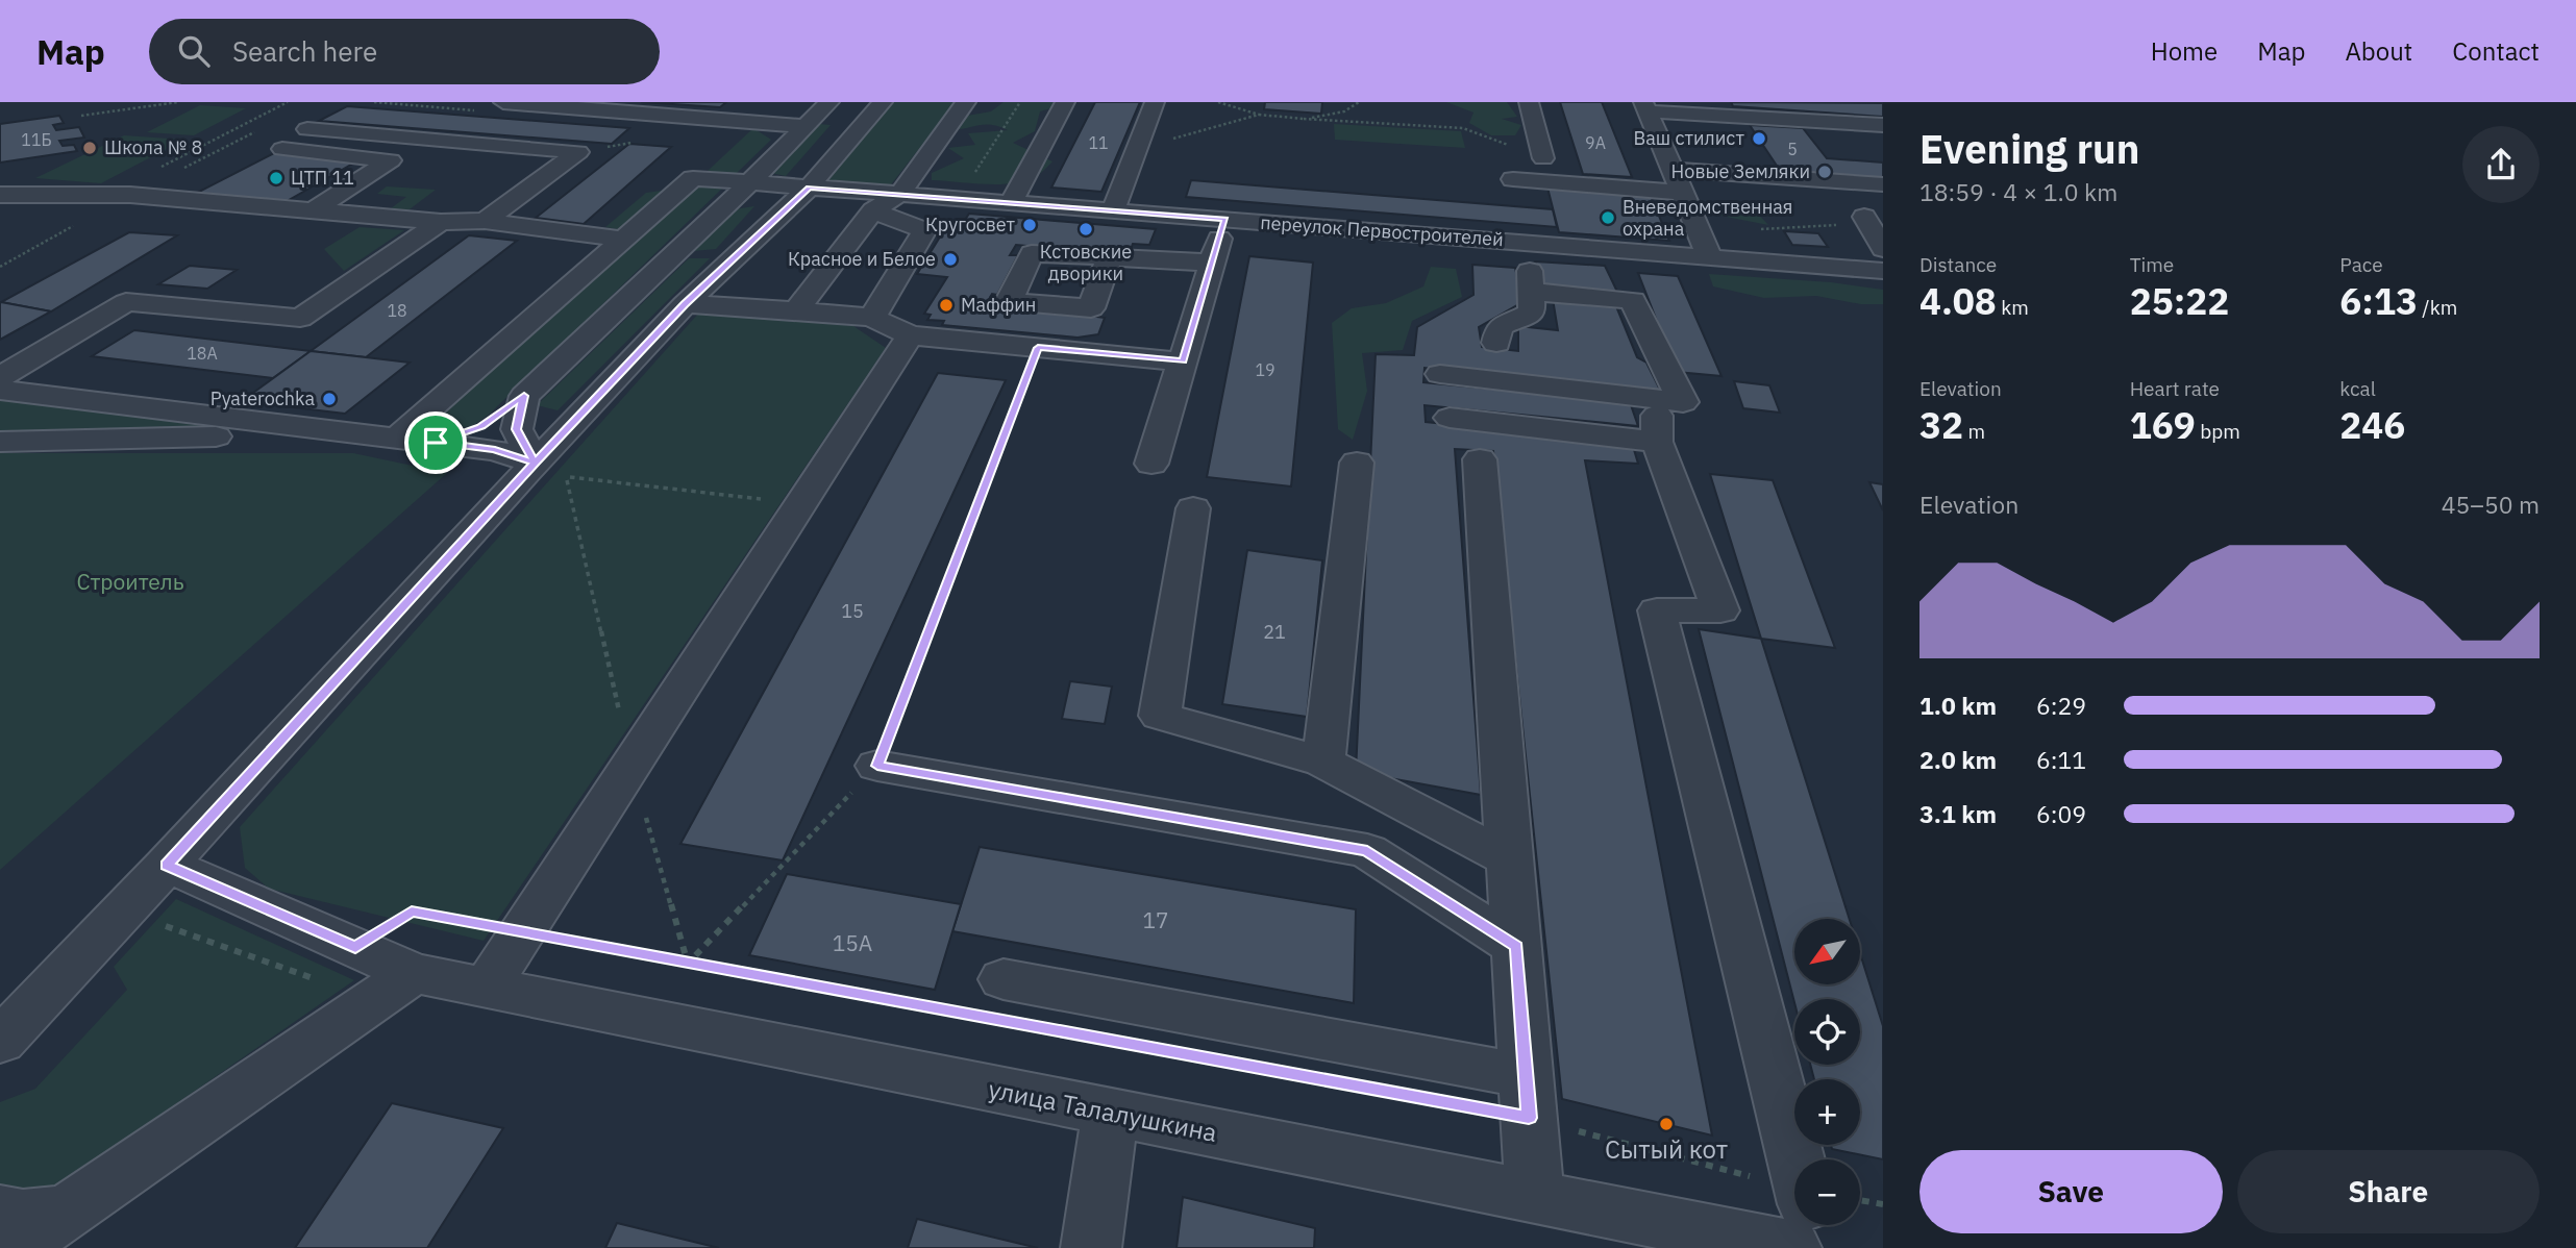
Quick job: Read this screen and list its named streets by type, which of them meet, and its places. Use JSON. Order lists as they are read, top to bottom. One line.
{"streets":{"street":["переулок Первостроителей","улица Талалушкина"]},"parks":["Строитель"],"places":["Ваш стилист","Школа № 8","Новые Земляки","ЦТП 11","Вневедомственная охрана","Кругосвет","Кстовские дворики","Красное и Белое","Маффин","Pyaterochka","Сытый кот"],"house_numbers":["11Б","11","9А","5","18","18А","19","15","21","17","15А"],"north":"bottom left","page":{"header":"Map","search":"Search here","nav":["Home","Map","About","Contact"],"heading":["Evening run","18:59 · 4 × 1.0 km"],"stats":[["Distance","4.08 km"],["Time","25:22"],["Pace","6:13 /km"],["Elevation","32 m"],["Heart rate","169 bpm"],["kcal","246"]],"chart":["Elevation","45–50 m"],"list":[{"name":"1.0 km","note":"6:29"},{"name":"2.0 km","note":"6:11"},{"name":"3.1 km","note":"6:09"}],"map_buttons":["+","−"],"buttons":["Save","Share"]}}
